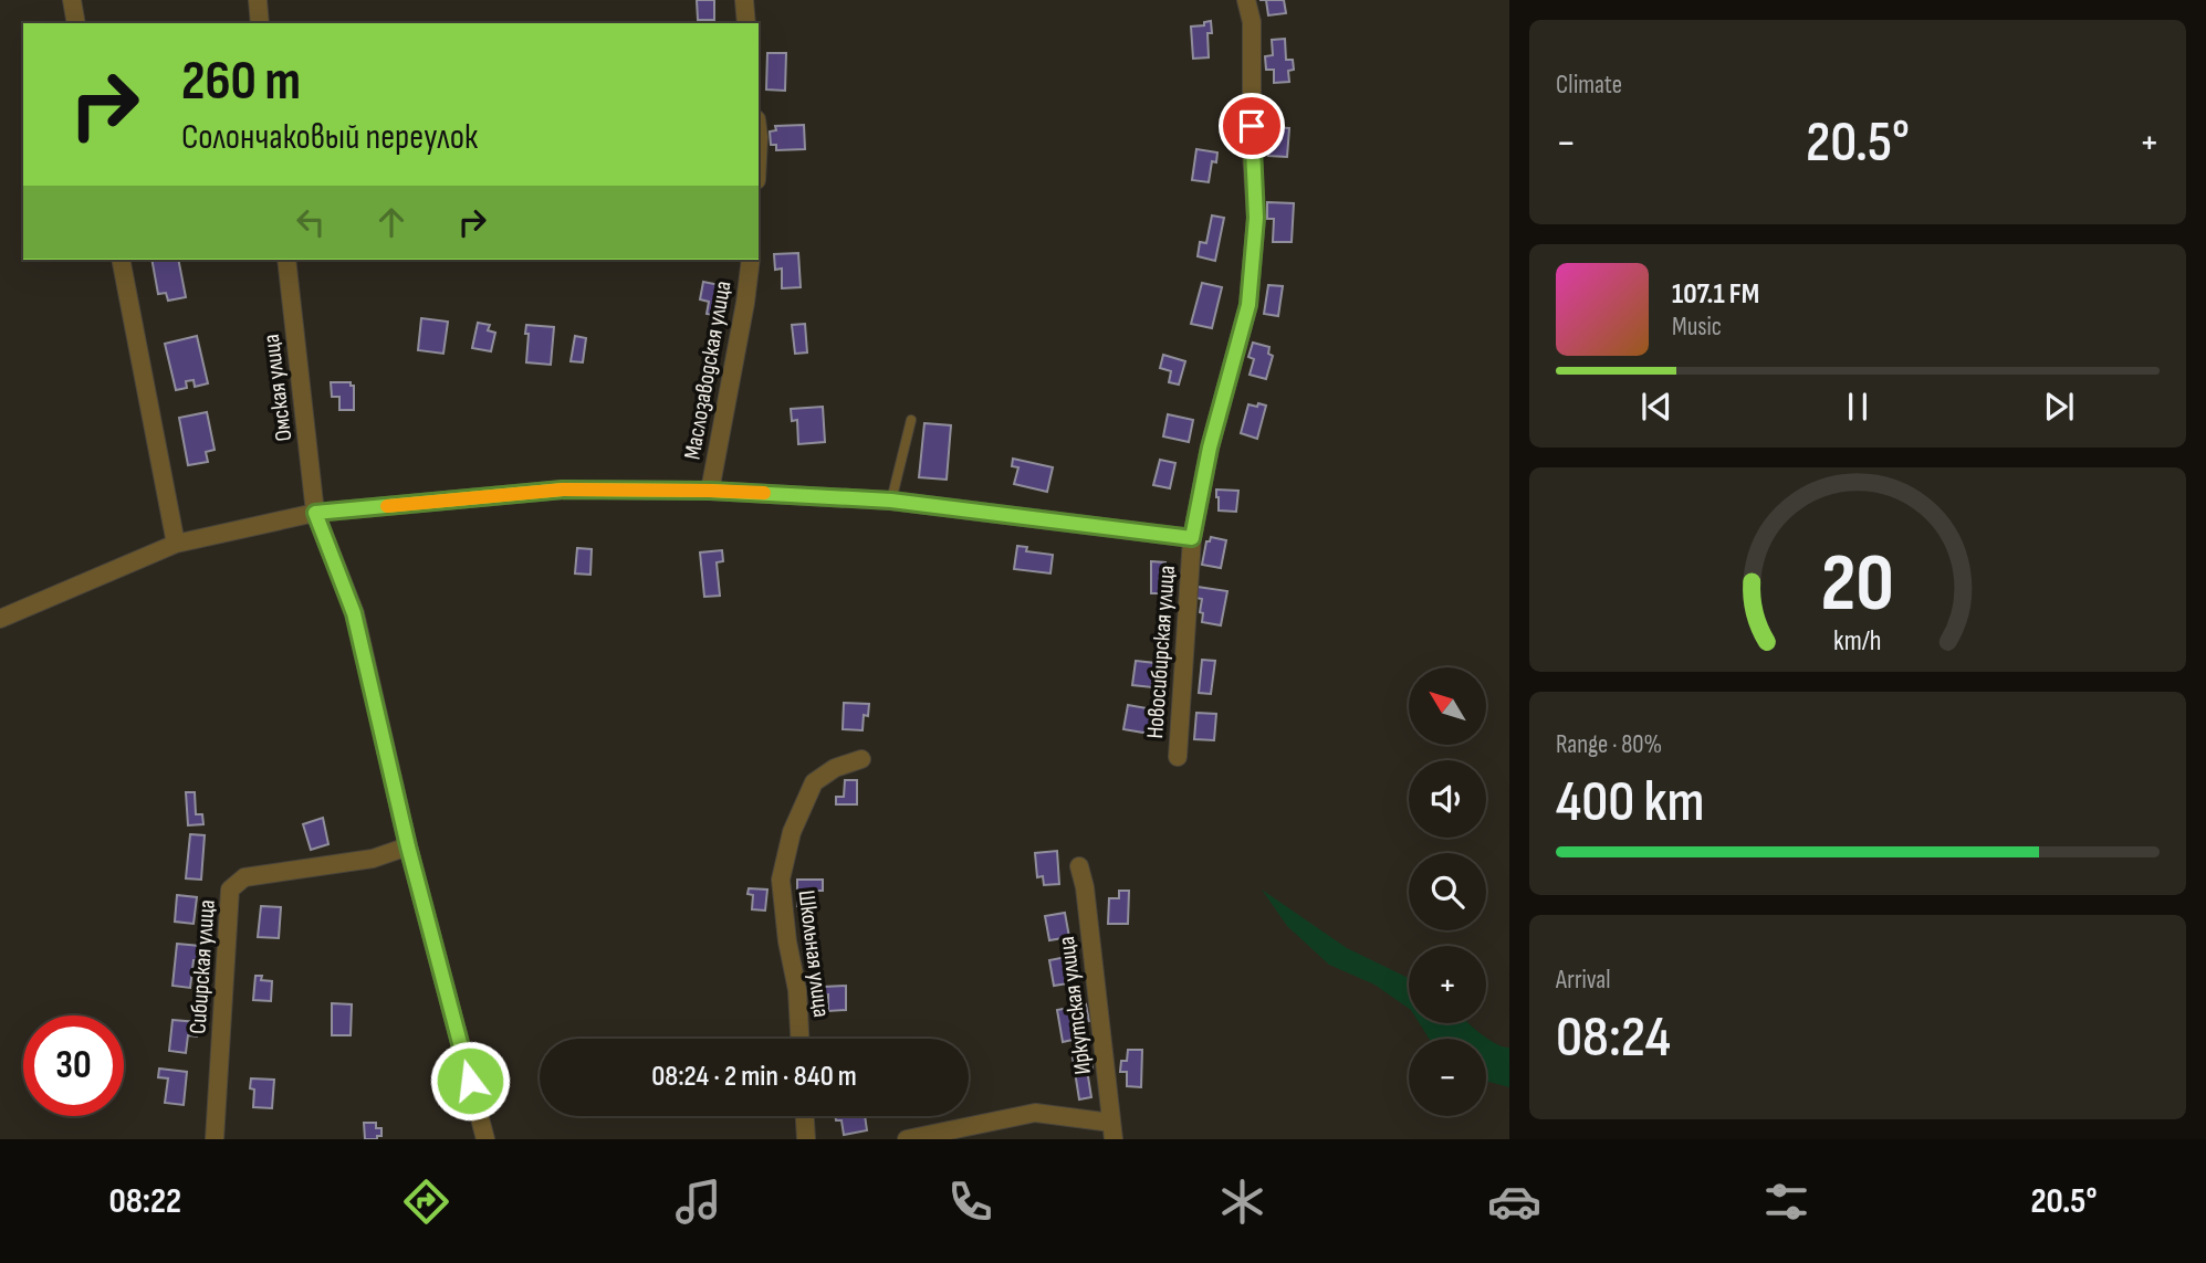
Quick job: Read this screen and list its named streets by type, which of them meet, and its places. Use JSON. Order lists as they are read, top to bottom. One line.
{"streets":{"street":["Маслозаводская улица","Омская улица","Новосибирская улица","Школьная улица","Сибирская улица","Иркутская улица"]},"north":"top left","page":{"tile":["Climate",["Range · 80%","400 km"],["Arrival","08:24"]],"turn":["260 m","Солончаковый переулок"],"heat":["−","20.5°","+"],"song":["107.1 FM","Music"],"map_buttons":["+","−"],"limit":"30","trip":"08:24 · 2 min · 840 m","tabs":["08:22","20.5°"],"gauge":["20","km/h"]}}
